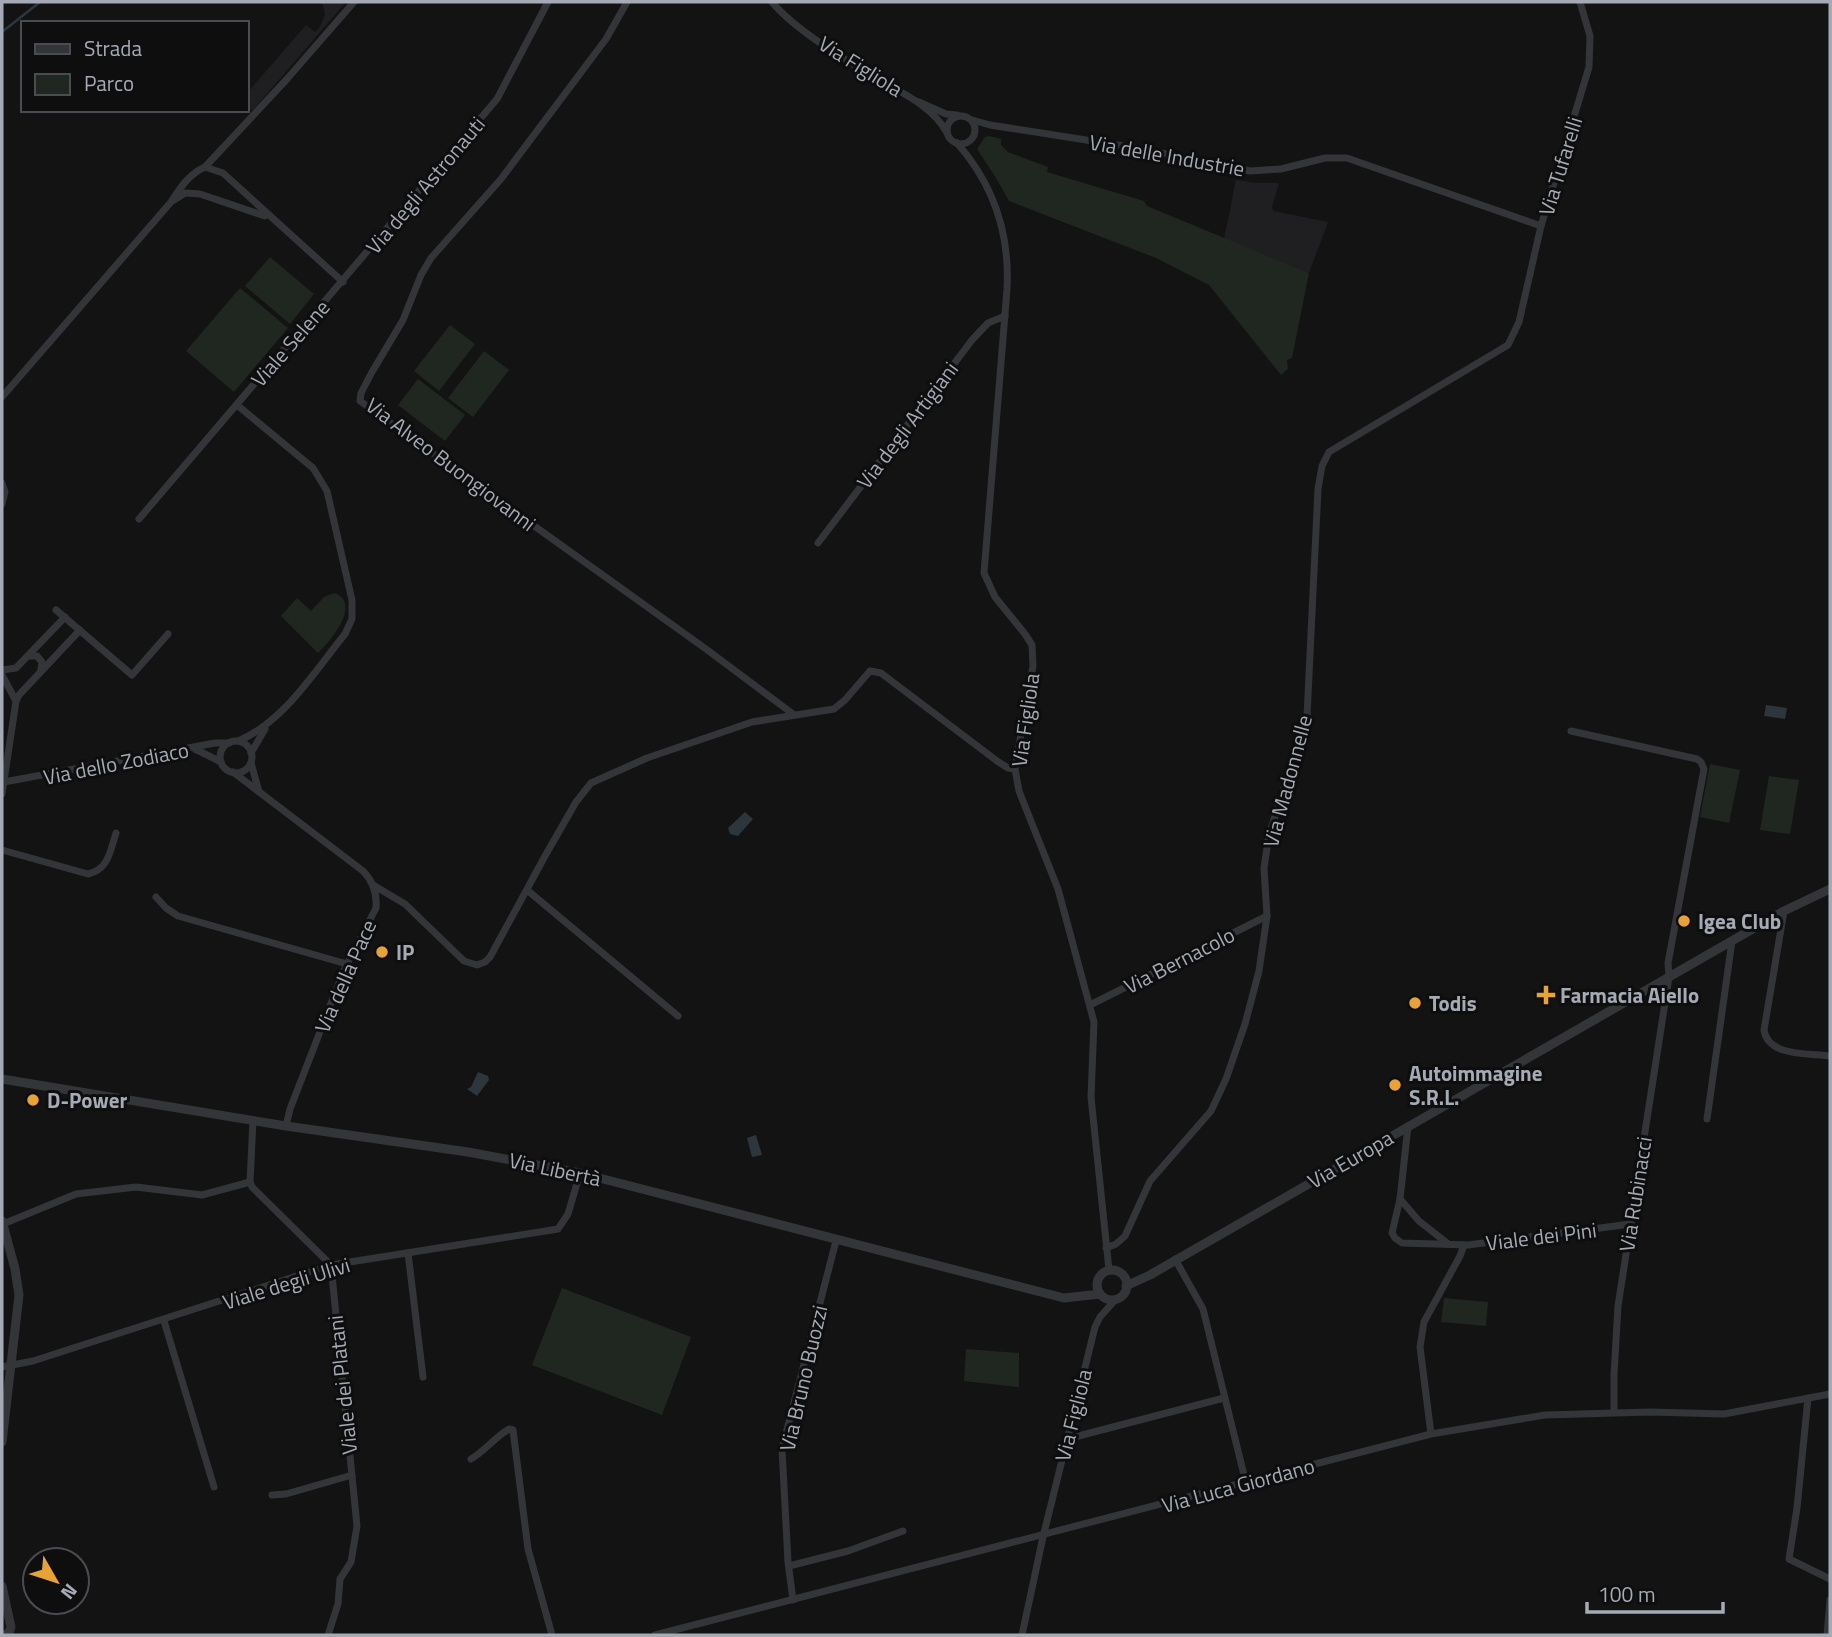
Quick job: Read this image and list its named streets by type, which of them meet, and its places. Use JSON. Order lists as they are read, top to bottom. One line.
{"streets":{"street":["Via Figliola","Via delle Industrie","Via Tufarelli","Via degli Astronauti","Viale Selene","Via degli Artigiani","Via Alveo Buongiovanni","Via dello Zodiaco","Via Madonnelle","Via Bernacolo","Via della Pace","Via Europa","Via Libertà","Via Rubinacci","Viale dei Pini","Viale degli Ulivi","Via Bruno Buozzi","Viale dei Platani","Via Luca Giordano"]},"crossings":[["Via Figliola","Via delle Industrie"],["Via Figliola","Via degli Artigiani"],["Via Figliola","Via Madonnelle"],["Via Figliola","Via Bernacolo"],["Via Figliola","Via Europa"],["Via Figliola","Via Libertà"],["Via Figliola","Via Luca Giordano"],["Via delle Industrie","Via Tufarelli"],["Via Tufarelli","Via Madonnelle"],["Via degli Astronauti","Viale Selene"],["Via Madonnelle","Via Bernacolo"],["Via della Pace","Via Libertà"],["Via Europa","Via Libertà"],["Via Europa","Via Rubinacci"],["Via Europa","Viale dei Pini"],["Via Libertà","Viale degli Ulivi"],["Via Libertà","Via Bruno Buozzi"],["Via Rubinacci","Viale dei Pini"],["Via Rubinacci","Via Luca Giordano"],["Viale degli Ulivi","Viale dei Platani"],["Via Bruno Buozzi","Via Luca Giordano"]],"places":{"other":["Igea Club","IP","Todis","Autoimmagine S.R.L.","D-Power"],"health":["Farmacia Aiello"]},"legend":["Strada","Parco"],"scale_bar":"100 m","north":"bottom right"}
